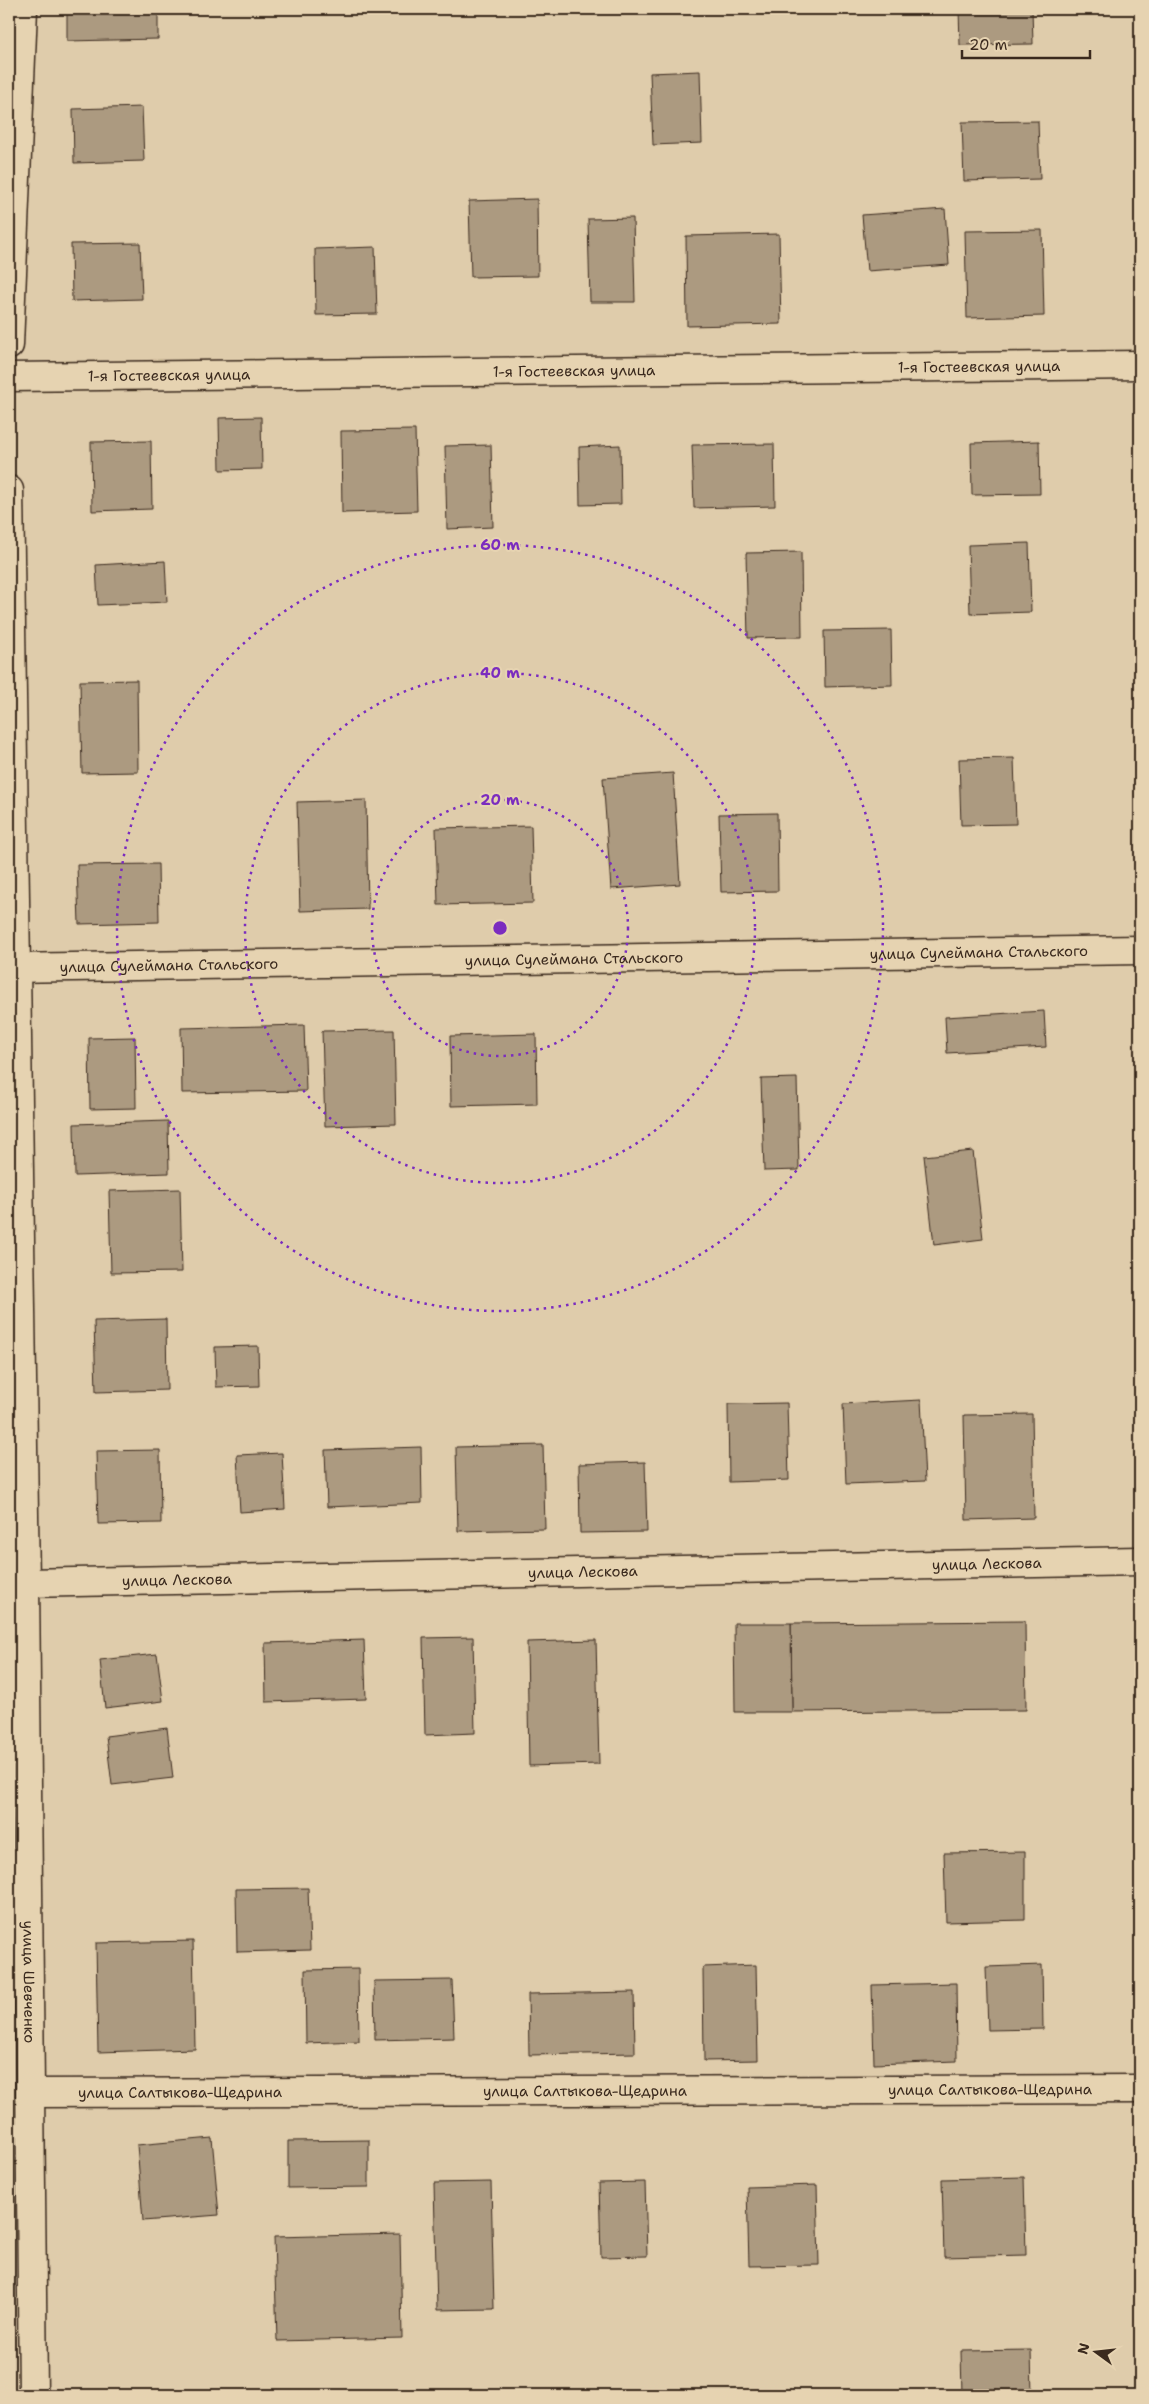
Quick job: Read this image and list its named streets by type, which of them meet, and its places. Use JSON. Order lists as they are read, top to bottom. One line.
{"streets":{"street":["1-я Гостеевская улица","улица Сулеймана Стальского","улица Лескова","улица Шевченко","улица Салтыкова-Щедрина"]},"crossings":[["улица Сулеймана Стальского","улица Шевченко"],["улица Лескова","улица Шевченко"],["улица Шевченко","улица Салтыкова-Щедрина"]],"scale_bar":"20 m","north":"left","rings":["60 m","40 m","20 m"]}
